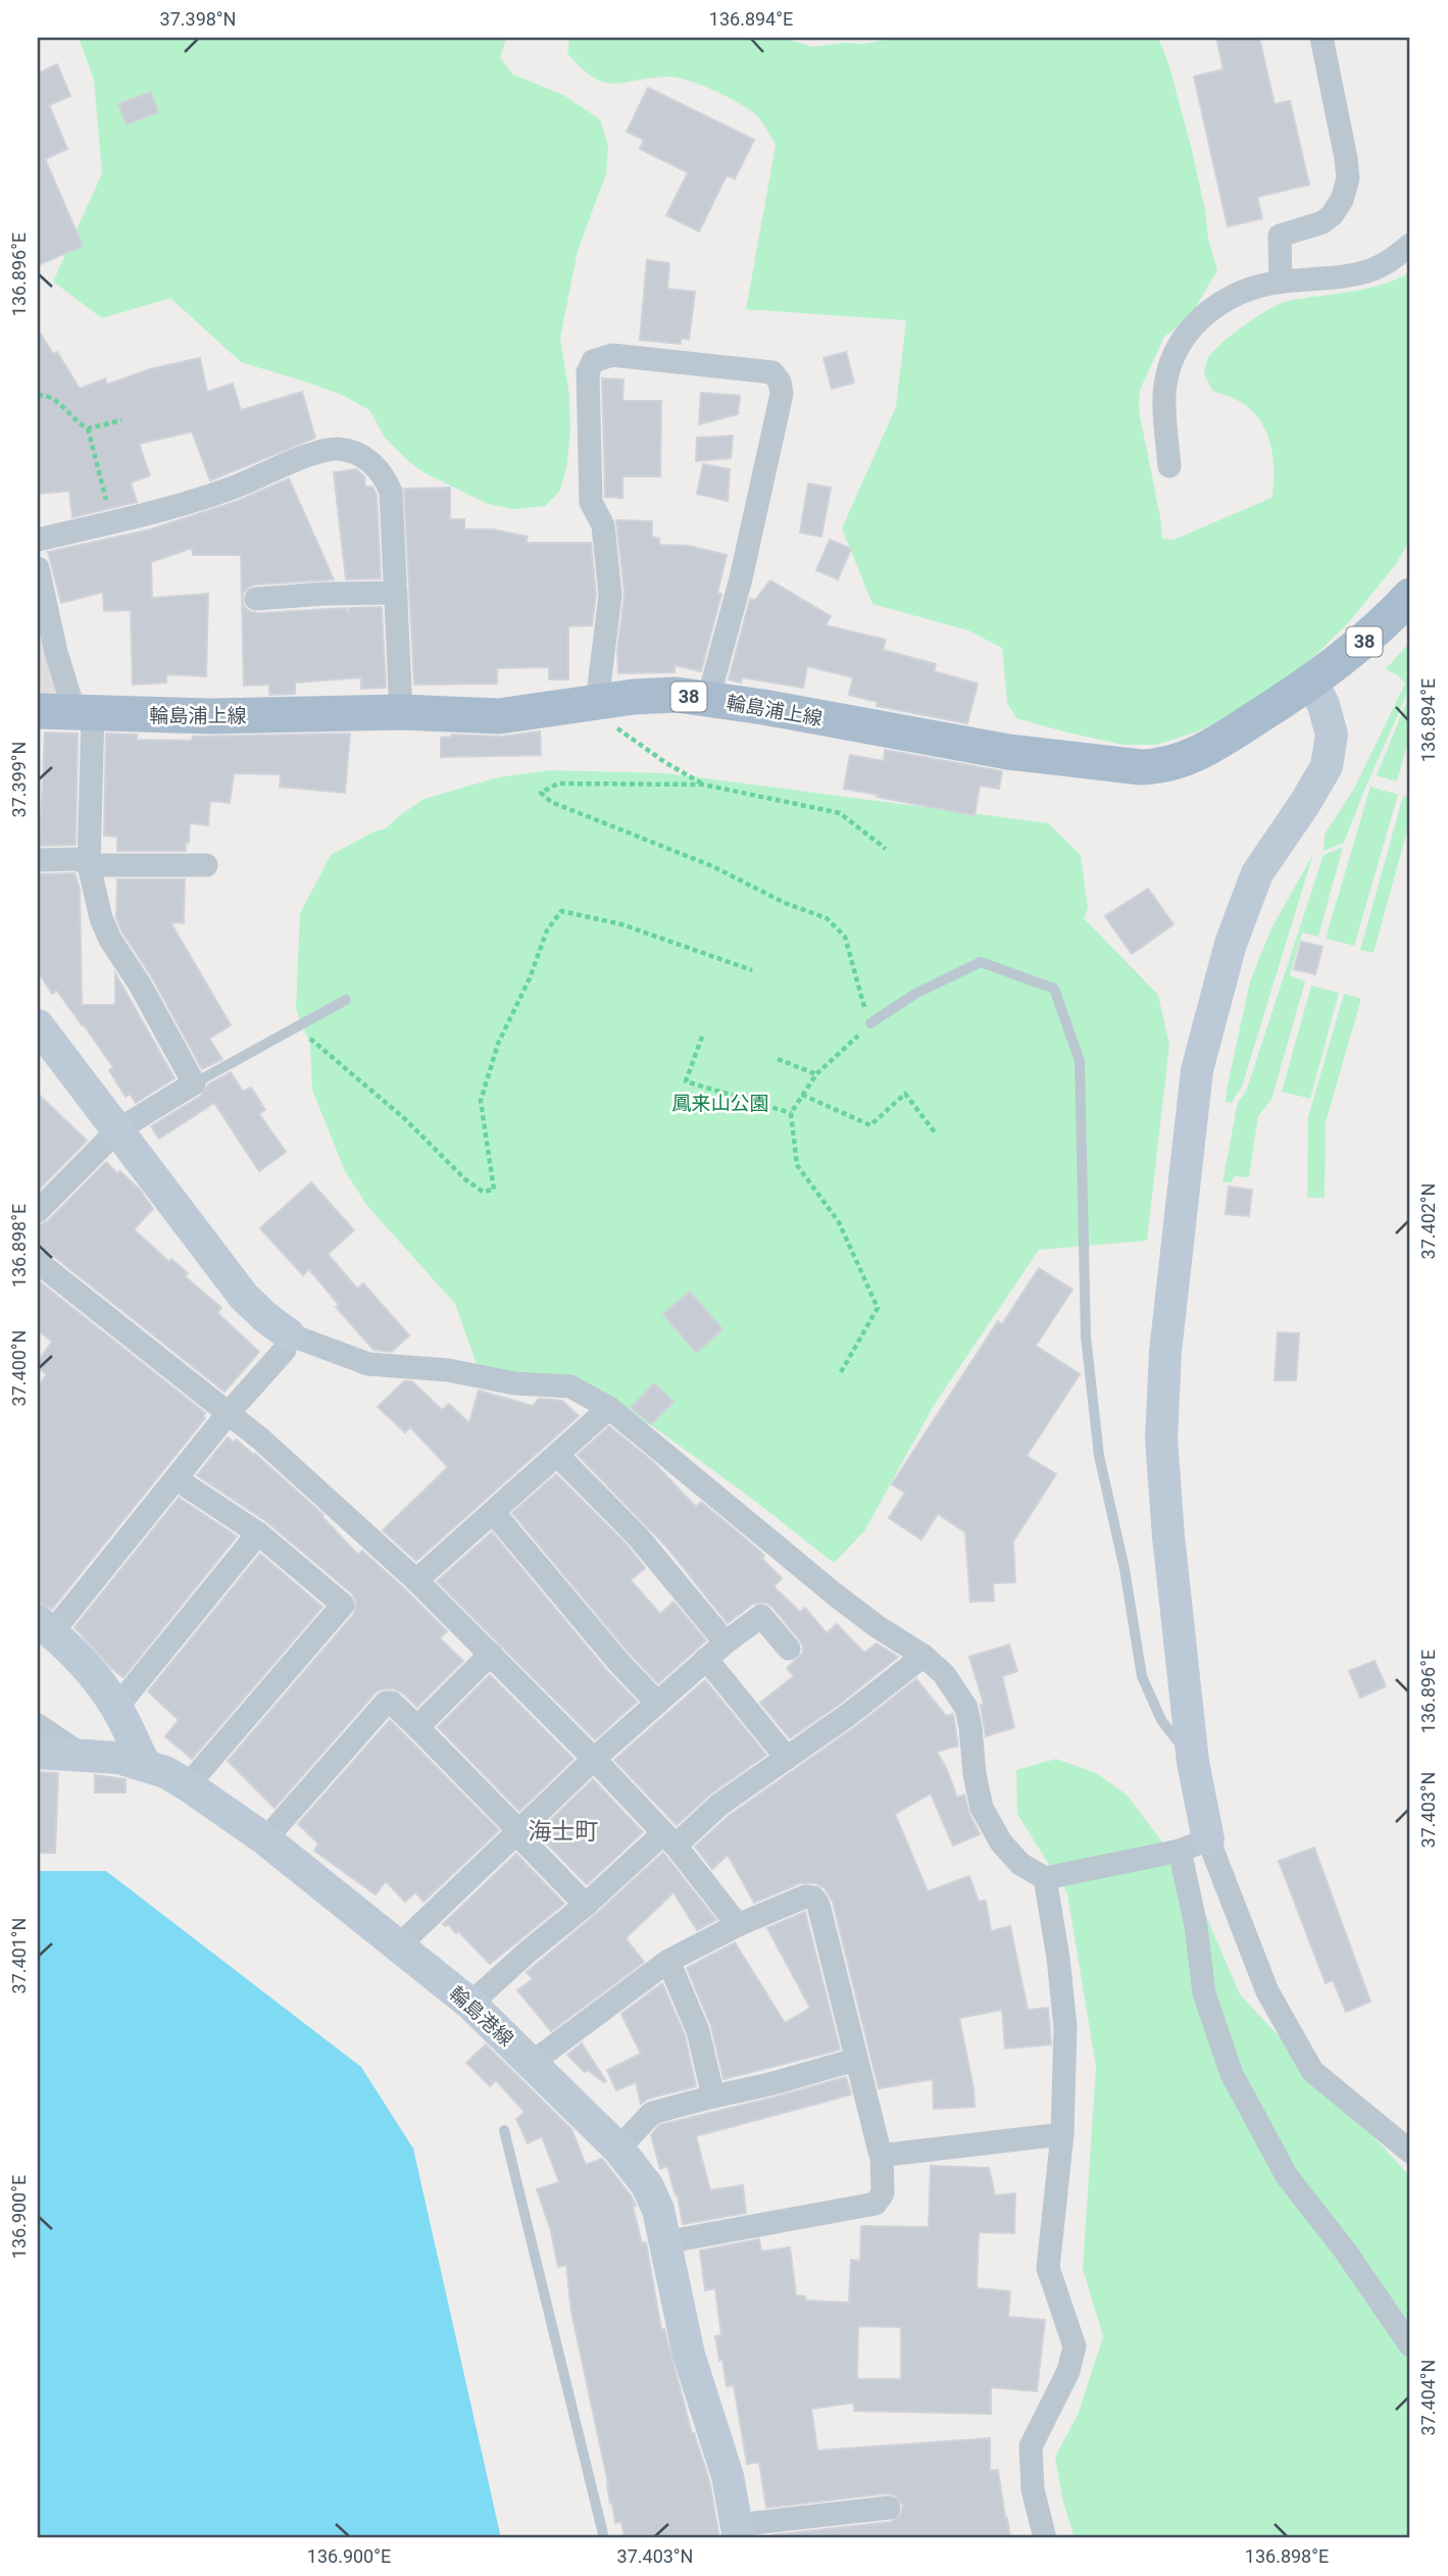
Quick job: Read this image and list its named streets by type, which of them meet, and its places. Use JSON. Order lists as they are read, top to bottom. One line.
{"streets":{"main road":["38","輪島浦上線"],"street":["輪島港線"]},"districts":["海士町"],"parks":["鳳来山公園"],"coordinates":["37.398°N","136.894°E","136.896°E","37.399°N","37.402°N","136.898°E","37.400°N","37.403°N","37.401°N","136.900°E","37.404°N"]}
